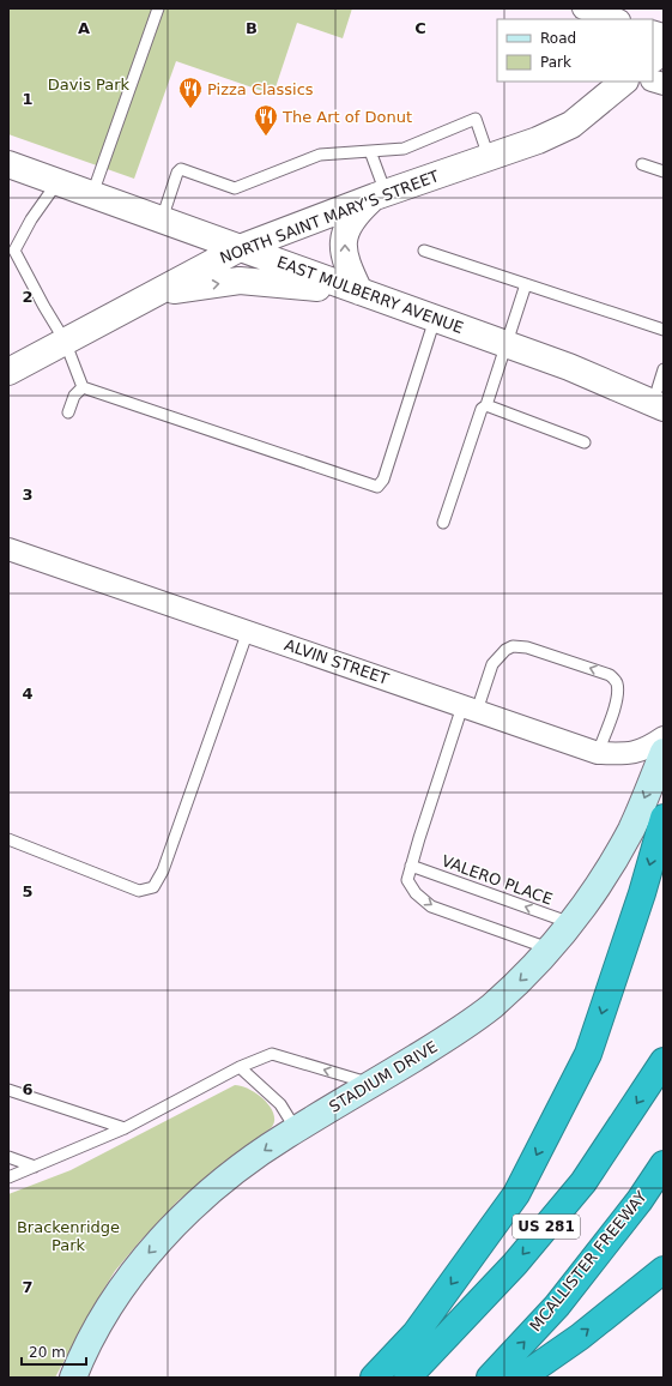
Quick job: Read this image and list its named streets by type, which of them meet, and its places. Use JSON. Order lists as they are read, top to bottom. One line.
{"streets":{"highway":["US 281","MCALLISTER FREEWAY"],"main road":["STADIUM DRIVE"],"street":["NORTH SAINT MARY'S STREET","EAST MULBERRY AVENUE","ALVIN STREET"],"lane":["VALERO PLACE"]},"crossings":[["NORTH SAINT MARY'S STREET","EAST MULBERRY AVENUE"],["VALERO PLACE","STADIUM DRIVE"]],"one_way":["VALERO PLACE","STADIUM DRIVE"],"parks":["Davis Park","Brackenridge Park"],"places":{"restaurant":["Pizza Classics","The Art of Donut"]},"legend":["Road","Park"],"scale_bar":"20 m","grid":{"columns":["A","B","C"],"rows":["1","2","3","4","5","6","7"]}}
